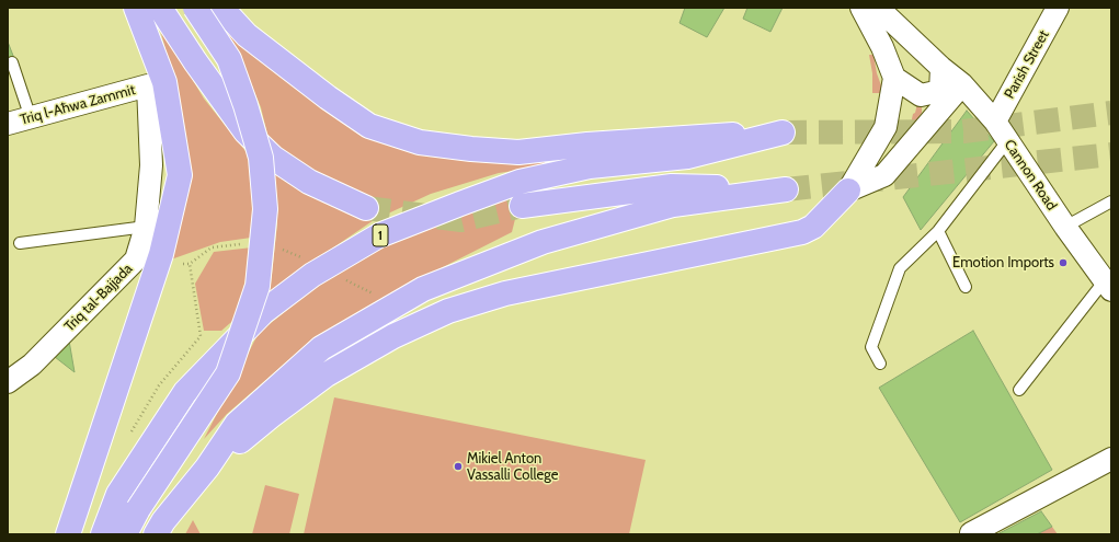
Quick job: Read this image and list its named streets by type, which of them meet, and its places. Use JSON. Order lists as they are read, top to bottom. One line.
{"streets":{"highway":["1"],"street":["Parish Street","Triq l-Aħwa Zammit","Cannon Road","Triq tal-Bajjada"]},"crossings":[["Parish Street","Cannon Road"],["Triq l-Aħwa Zammit","Triq tal-Bajjada"]],"places":["Emotion Imports","Mikiel Anton Vassalli College"]}
